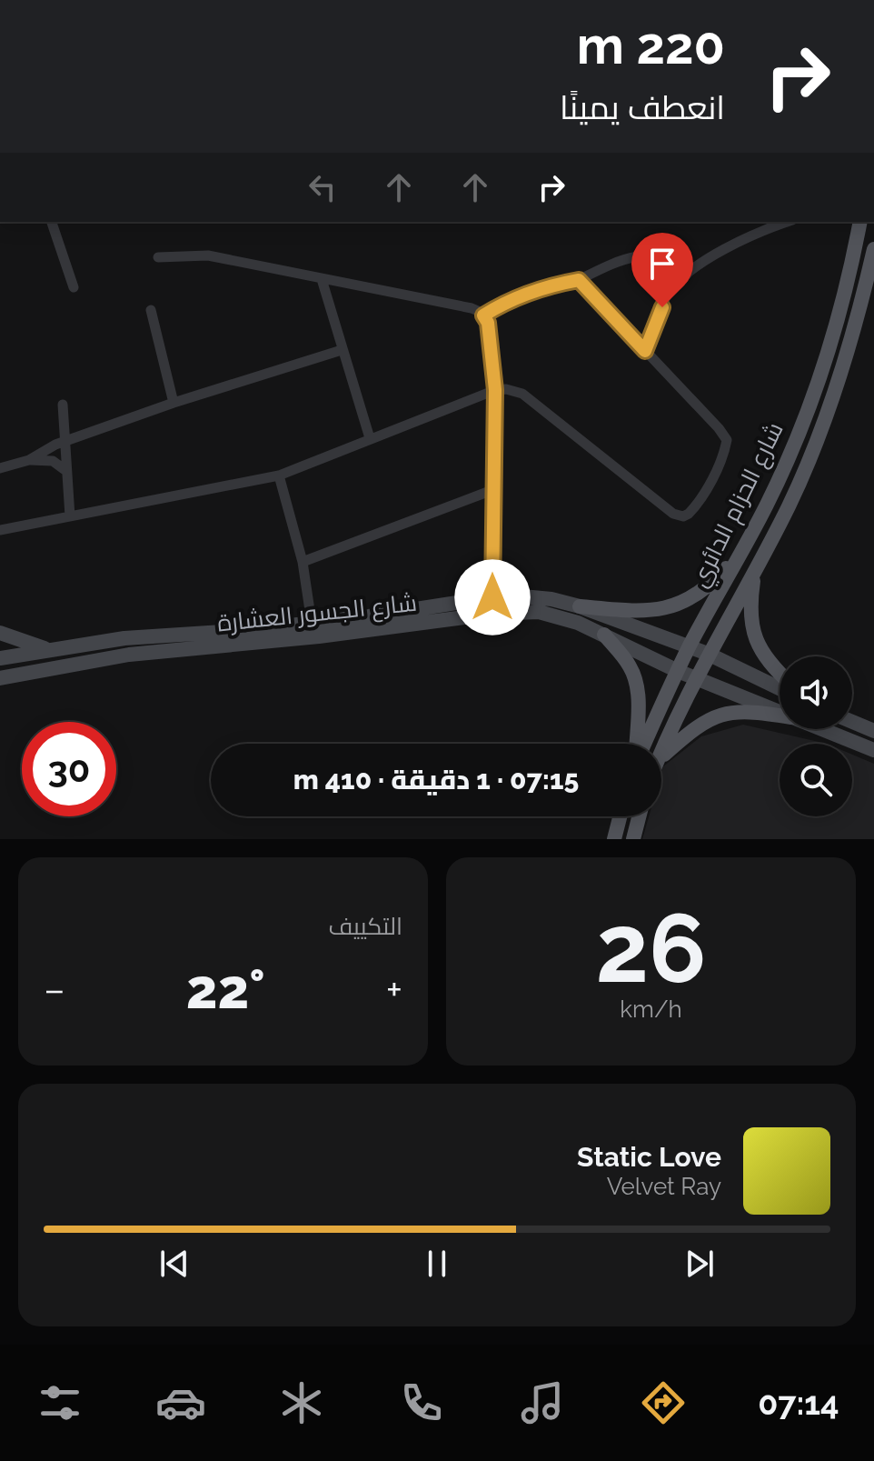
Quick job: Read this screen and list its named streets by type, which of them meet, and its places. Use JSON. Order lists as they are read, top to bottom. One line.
{"streets":{"main road":["شارع الحزام الدائري","شارع الجسور العشارة"]},"crossings":[["شارع الحزام الدائري","شارع الجسور العشارة"]],"page":{"turn":["220 m","انعطف يمينًا"],"limit":"30","trip":"07:15 · 1 دقيقة · 410 m","tile":[["26","km/h"],"التكييف"],"heat":["−","22°","+"],"song":["Static Love","Velvet Ray"],"tabs":"07:14"}}
